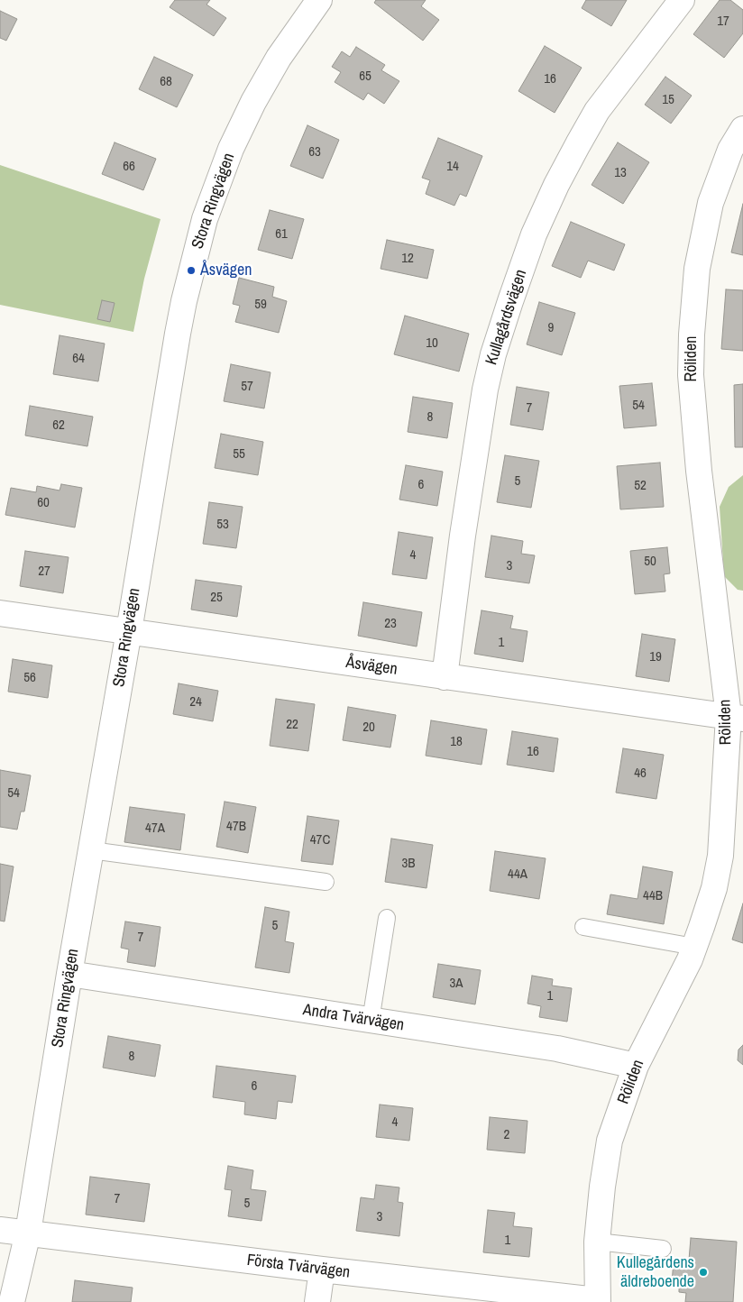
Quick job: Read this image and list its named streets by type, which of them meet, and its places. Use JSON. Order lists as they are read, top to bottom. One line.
{"streets":{"street":["Stora Ringvägen","Kullagårdsvägen","Röliden","Åsvägen","Andra Tvärvägen","Första Tvärvägen"]},"crossings":[["Stora Ringvägen","Åsvägen"],["Stora Ringvägen","Andra Tvärvägen"],["Stora Ringvägen","Första Tvärvägen"],["Kullagårdsvägen","Åsvägen"],["Röliden","Åsvägen"],["Röliden","Andra Tvärvägen"],["Röliden","Första Tvärvägen"]],"places":["Åsvägen","Kullegårdens äldreboende"],"house_numbers":["17","65","16","68","15","63","66","14","13","61","12","59","9","10","64","57","54","7","8","62","55","5","6","52","60","53","4","50","3","27","25","23","1","19","56","24","22","20","18","16","46","54","47B","47A","47C","3B","44A","44B","5","7","3A","1","8","6","4","2","7","5","3","1"]}
